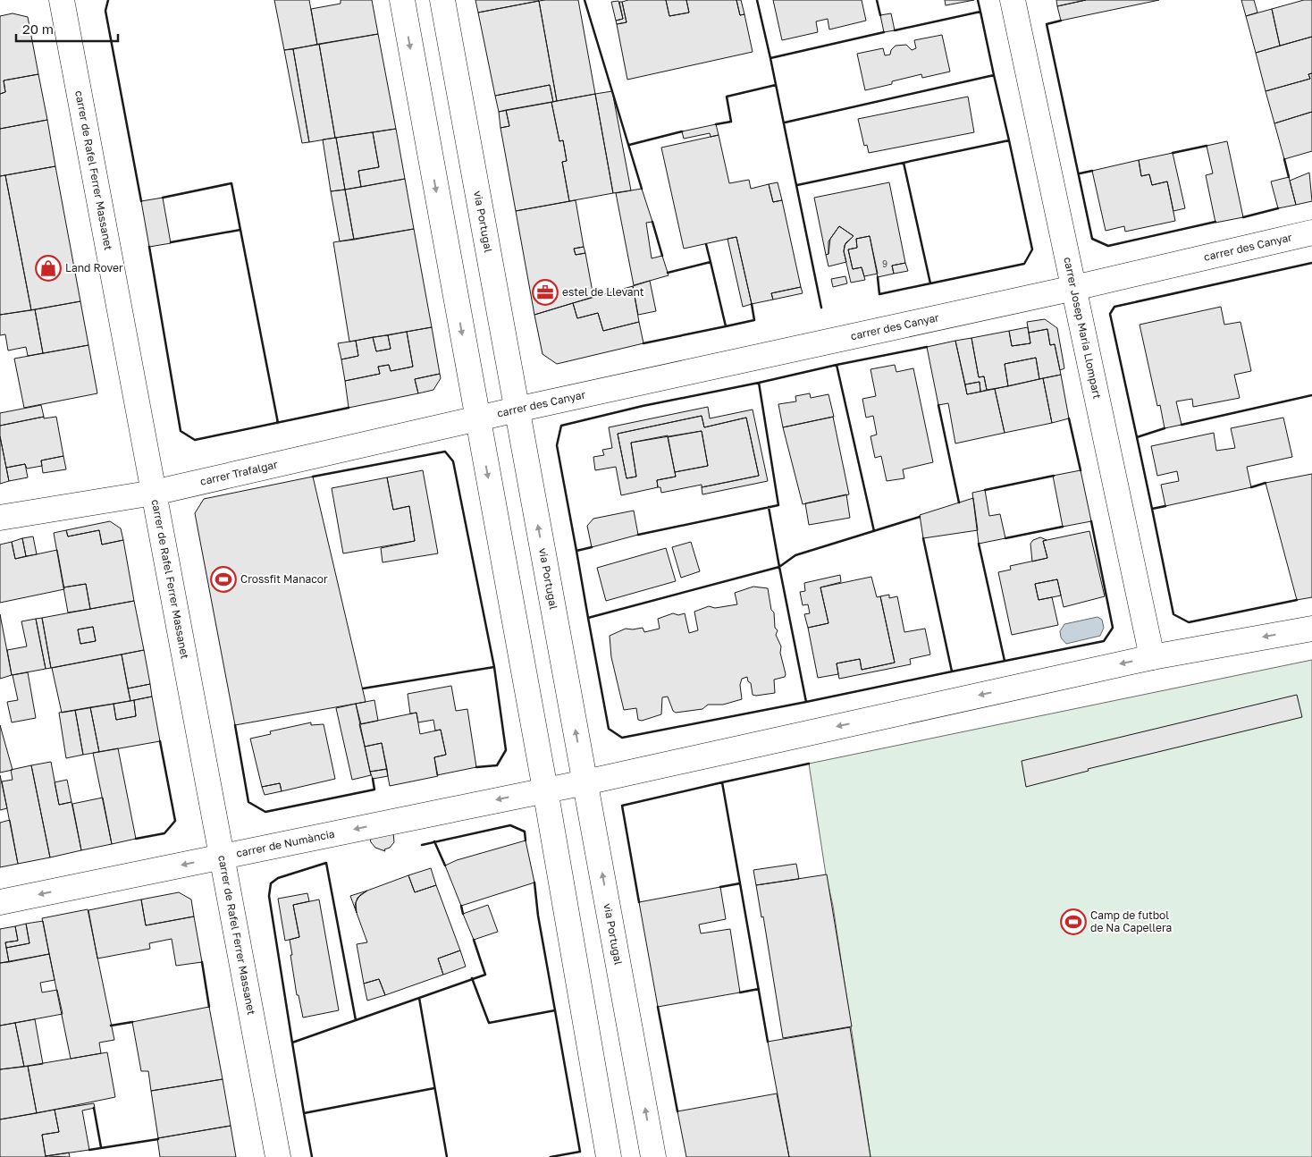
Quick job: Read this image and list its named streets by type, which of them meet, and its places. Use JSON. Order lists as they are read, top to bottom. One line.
{"streets":{"street":["carrer de Rafel Ferrer Massanet","via Portugal","carrer des Canyar","carrer Josep Maria Llompart","carrer Trafalgar","carrer de Numància"]},"crossings":[["carrer de Rafel Ferrer Massanet","carrer Trafalgar"],["carrer de Rafel Ferrer Massanet","carrer de Numància"],["via Portugal","carrer des Canyar"],["via Portugal","carrer de Numància"],["carrer des Canyar","carrer Josep Maria Llompart"],["carrer des Canyar","carrer Trafalgar"],["carrer Josep Maria Llompart","carrer de Numància"]],"one_way":["carrer de Numància"],"places":{"shop":["Land Rover"],"office":["estel de Llevant"],"sports":["Crossfit Manacor","Camp de futbol de Na Capellera"]},"house_numbers":["9"],"scale_bar":"20 m"}
